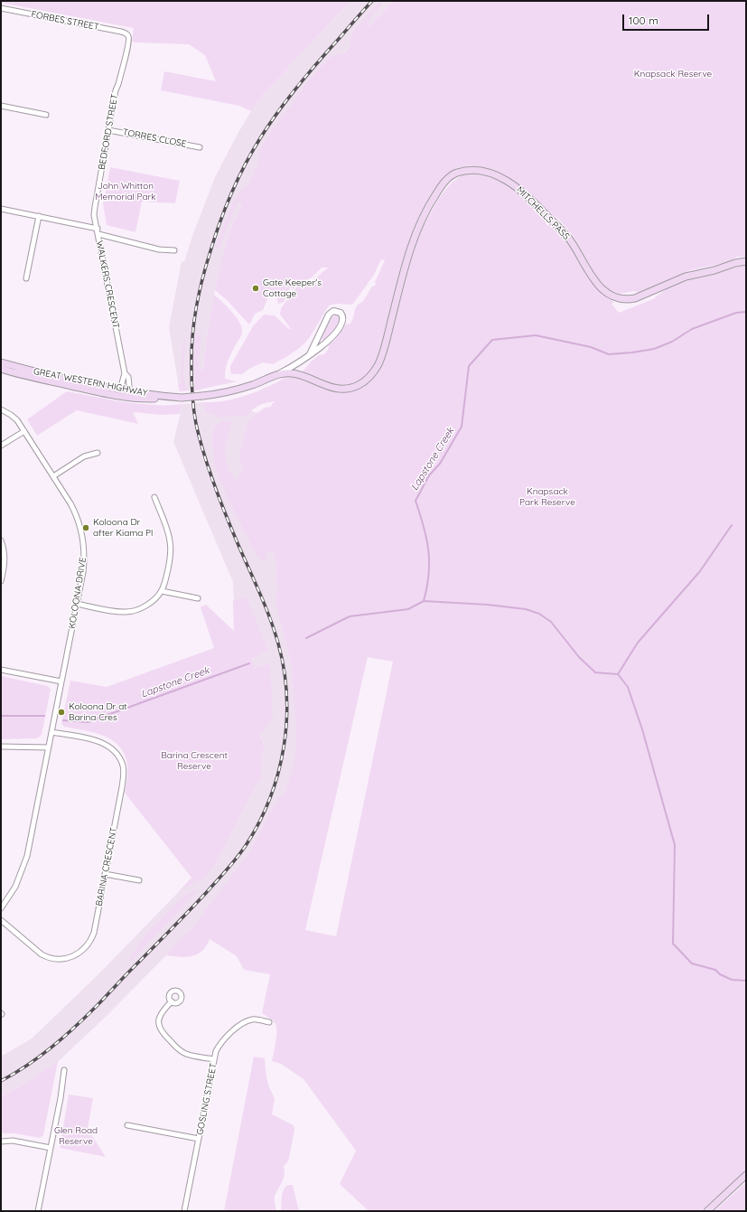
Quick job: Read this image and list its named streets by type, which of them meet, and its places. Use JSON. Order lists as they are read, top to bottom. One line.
{"streets":{"main road":["MITCHELLS PASS","GREAT WESTERN HIGHWAY"],"street":["FORBES STREET","BEDFORD STREET","TORRES CLOSE","WALKERS CRESCENT","KOLOONA DRIVE","BARINA CRESCENT","GOSLING STREET"]},"crossings":[["FORBES STREET","BEDFORD STREET"],["BEDFORD STREET","TORRES CLOSE"],["BEDFORD STREET","WALKERS CRESCENT"],["MITCHELLS PASS","GREAT WESTERN HIGHWAY"],["WALKERS CRESCENT","GREAT WESTERN HIGHWAY"],["KOLOONA DRIVE","BARINA CRESCENT"]],"water":["Lapstone Creek"],"parks":["Knapsack Reserve","John Whitton Memorial Park","Knapsack Park Reserve","Barina Crescent Reserve","Glen Road Reserve"],"places":["Gate Keeper's Cottage","Koloona Dr after Kiama Pl","Koloona Dr at Barina Cres"],"scale_bar":"100 m"}
